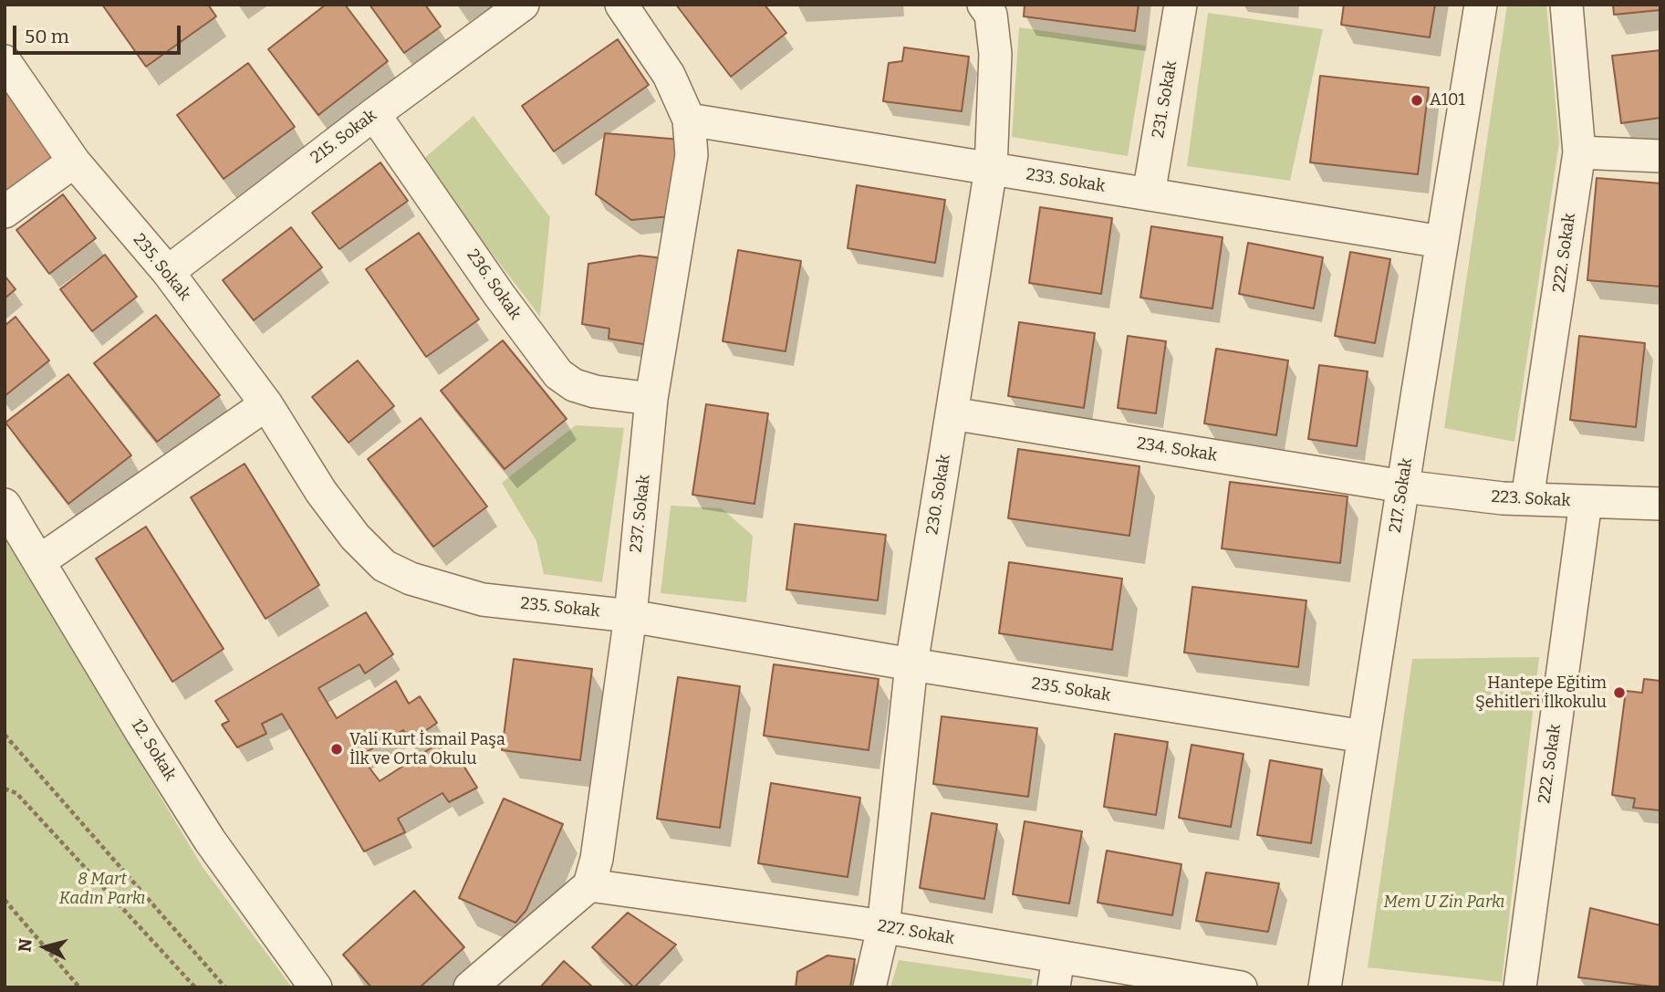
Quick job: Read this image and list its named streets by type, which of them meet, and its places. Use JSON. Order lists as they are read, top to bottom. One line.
{"streets":{"street":["231. Sokak","215. Sokak","233. Sokak","222. Sokak","235. Sokak","236. Sokak","234. Sokak","230. Sokak","217. Sokak","223. Sokak","237. Sokak","12. Sokak","227. Sokak"]},"crossings":[["231. Sokak","233. Sokak"],["215. Sokak","235. Sokak"],["215. Sokak","236. Sokak"],["233. Sokak","230. Sokak"],["233. Sokak","217. Sokak"],["233. Sokak","237. Sokak"],["222. Sokak","223. Sokak"],["235. Sokak","230. Sokak"],["235. Sokak","217. Sokak"],["235. Sokak","237. Sokak"],["236. Sokak","237. Sokak"],["234. Sokak","230. Sokak"],["234. Sokak","217. Sokak"],["234. Sokak","223. Sokak"],["230. Sokak","227. Sokak"],["217. Sokak","223. Sokak"],["237. Sokak","227. Sokak"]],"parks":["8 Mart Kadın Parkı","Mem U Zin Parkı"],"places":["A101","Hantepe Eğitim Şehitleri İlkokulu","Vali Kurt İsmail Paşa İlk ve Orta Okulu"],"scale_bar":"50 m","north":"left"}
